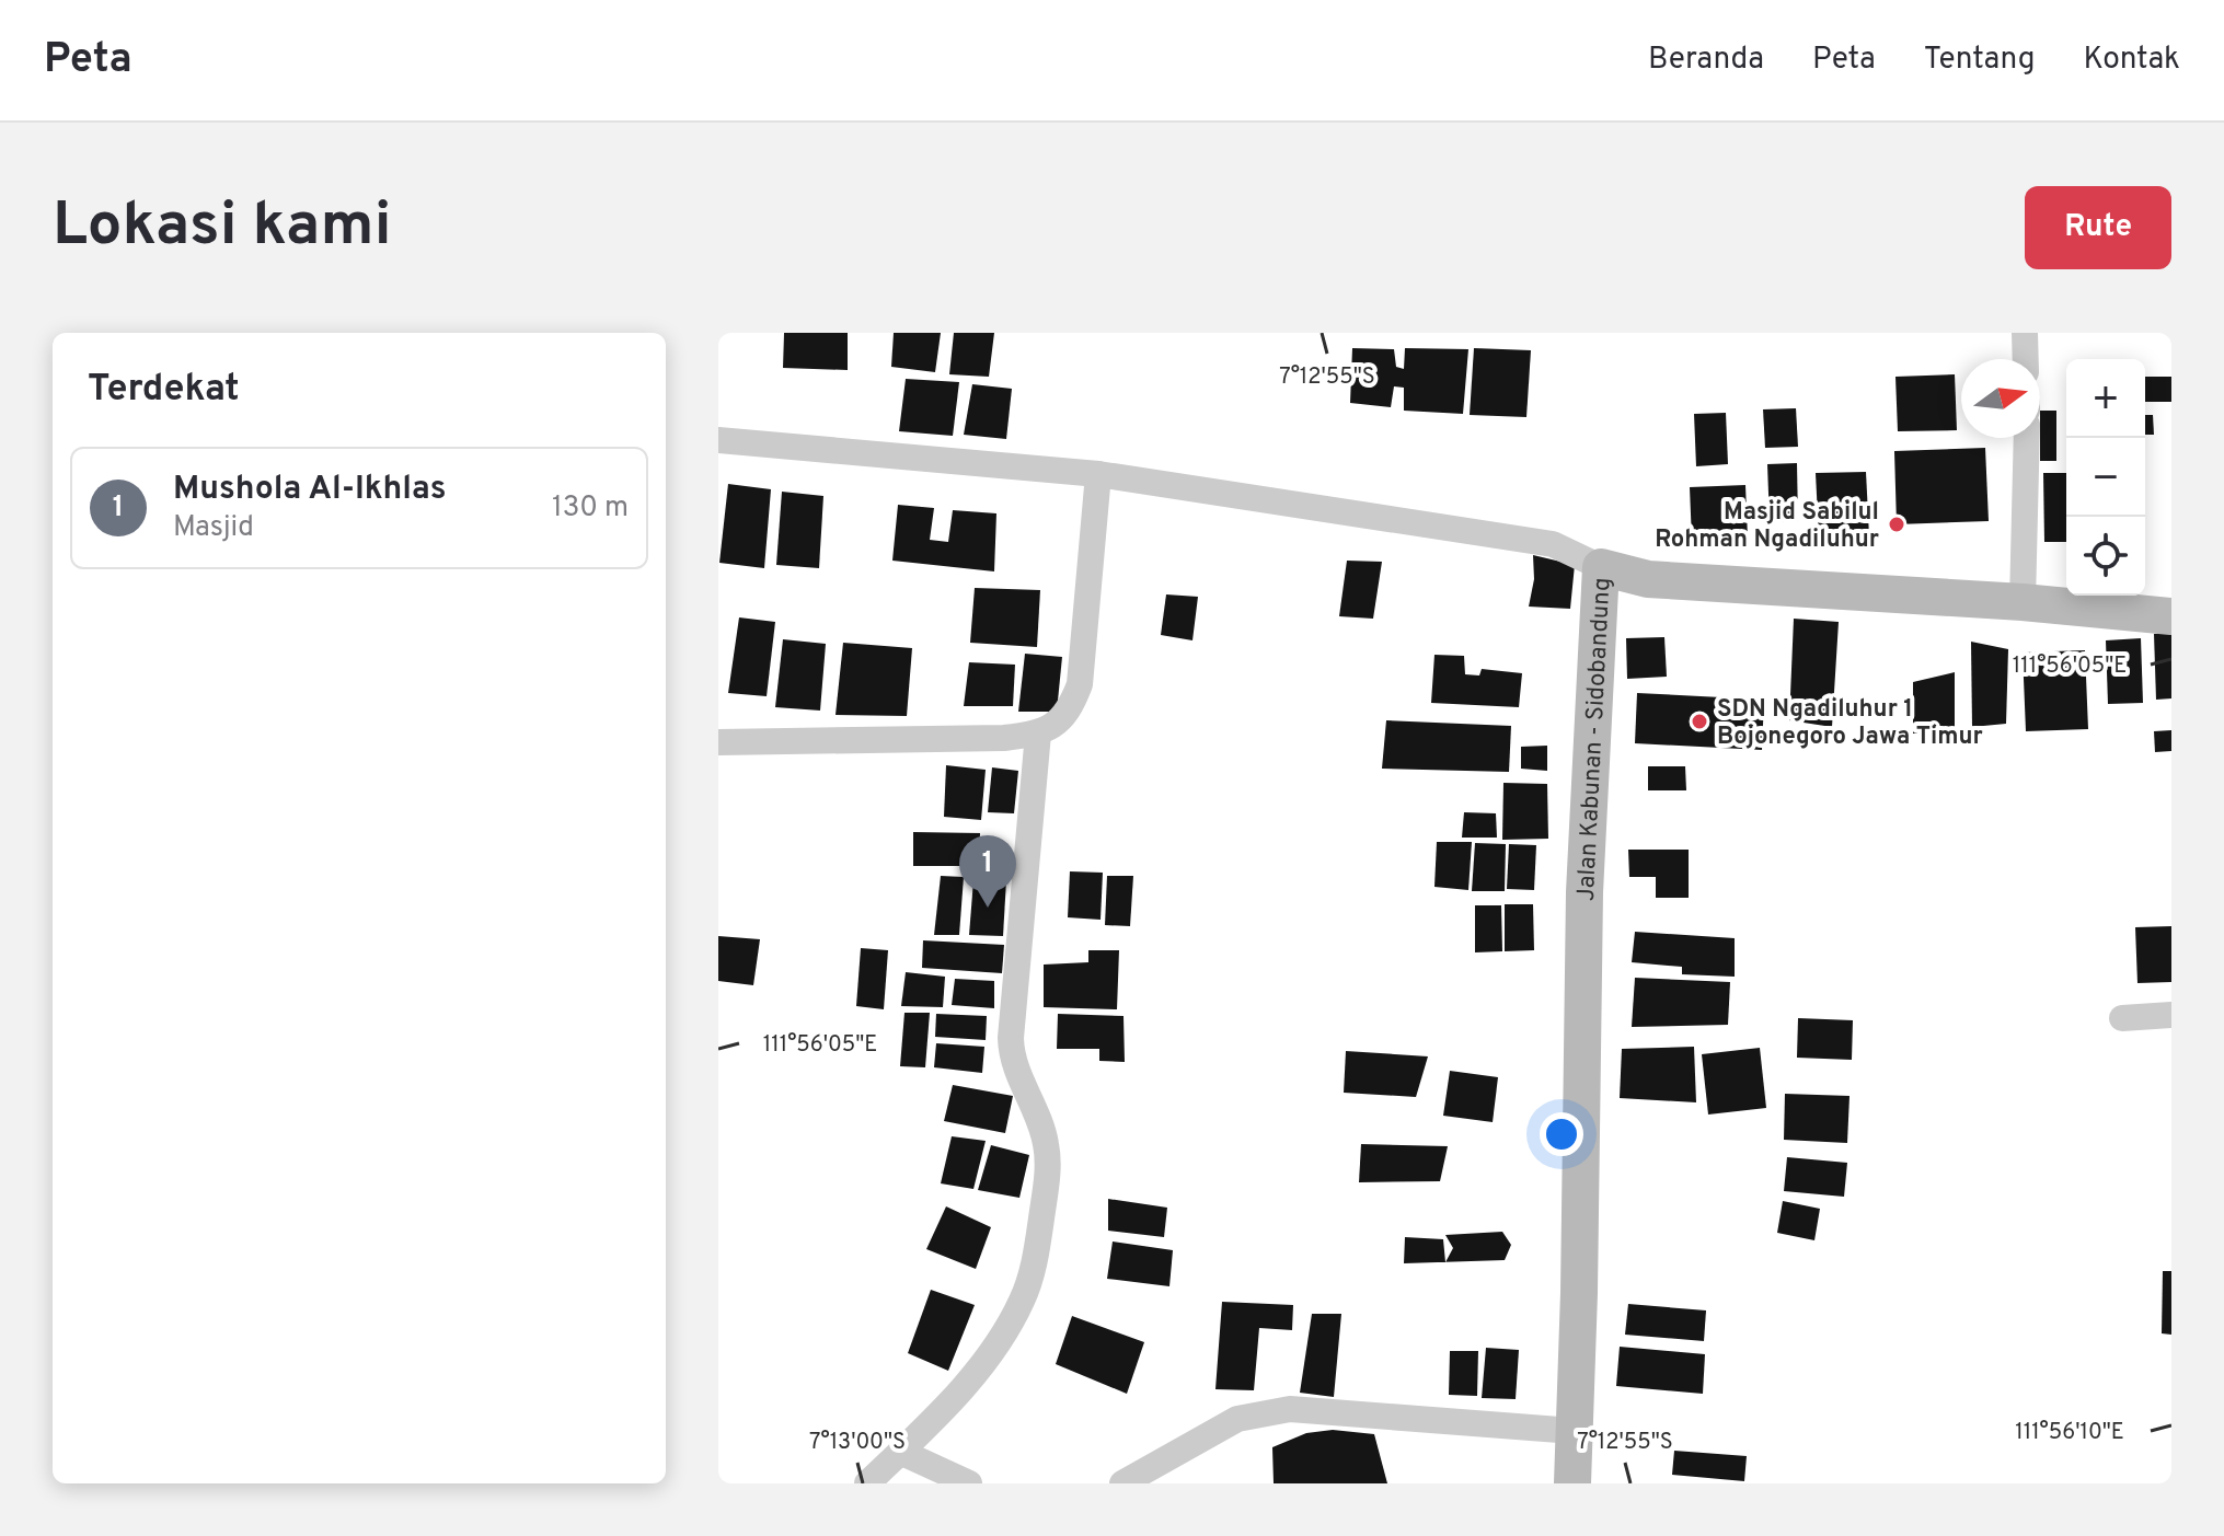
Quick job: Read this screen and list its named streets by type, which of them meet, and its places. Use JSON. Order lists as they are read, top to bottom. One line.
{"streets":{"street":["Jalan Kabunan - Sidobandung"]},"places":["Masjid Sabilul Rohman Ngadiluhur","SDN Ngadiluhur 1 Bojonegoro Jawa Timur"],"north":"right","page":{"header":"Peta","nav":["Beranda","Peta","Tentang","Kontak"],"buttons":"Rute","title":"Lokasi kami","heading":"Terdekat","map_buttons":["+","−"],"list":[{"mark":"1","name":"Mushola Al-Ikhlas","note":"Masjid","value":"130 m"}],"pins":"1"},"coordinates":["7°12'55\"S","111°56'05\"E","111°56'10\"E","7°13'00\"S"]}
